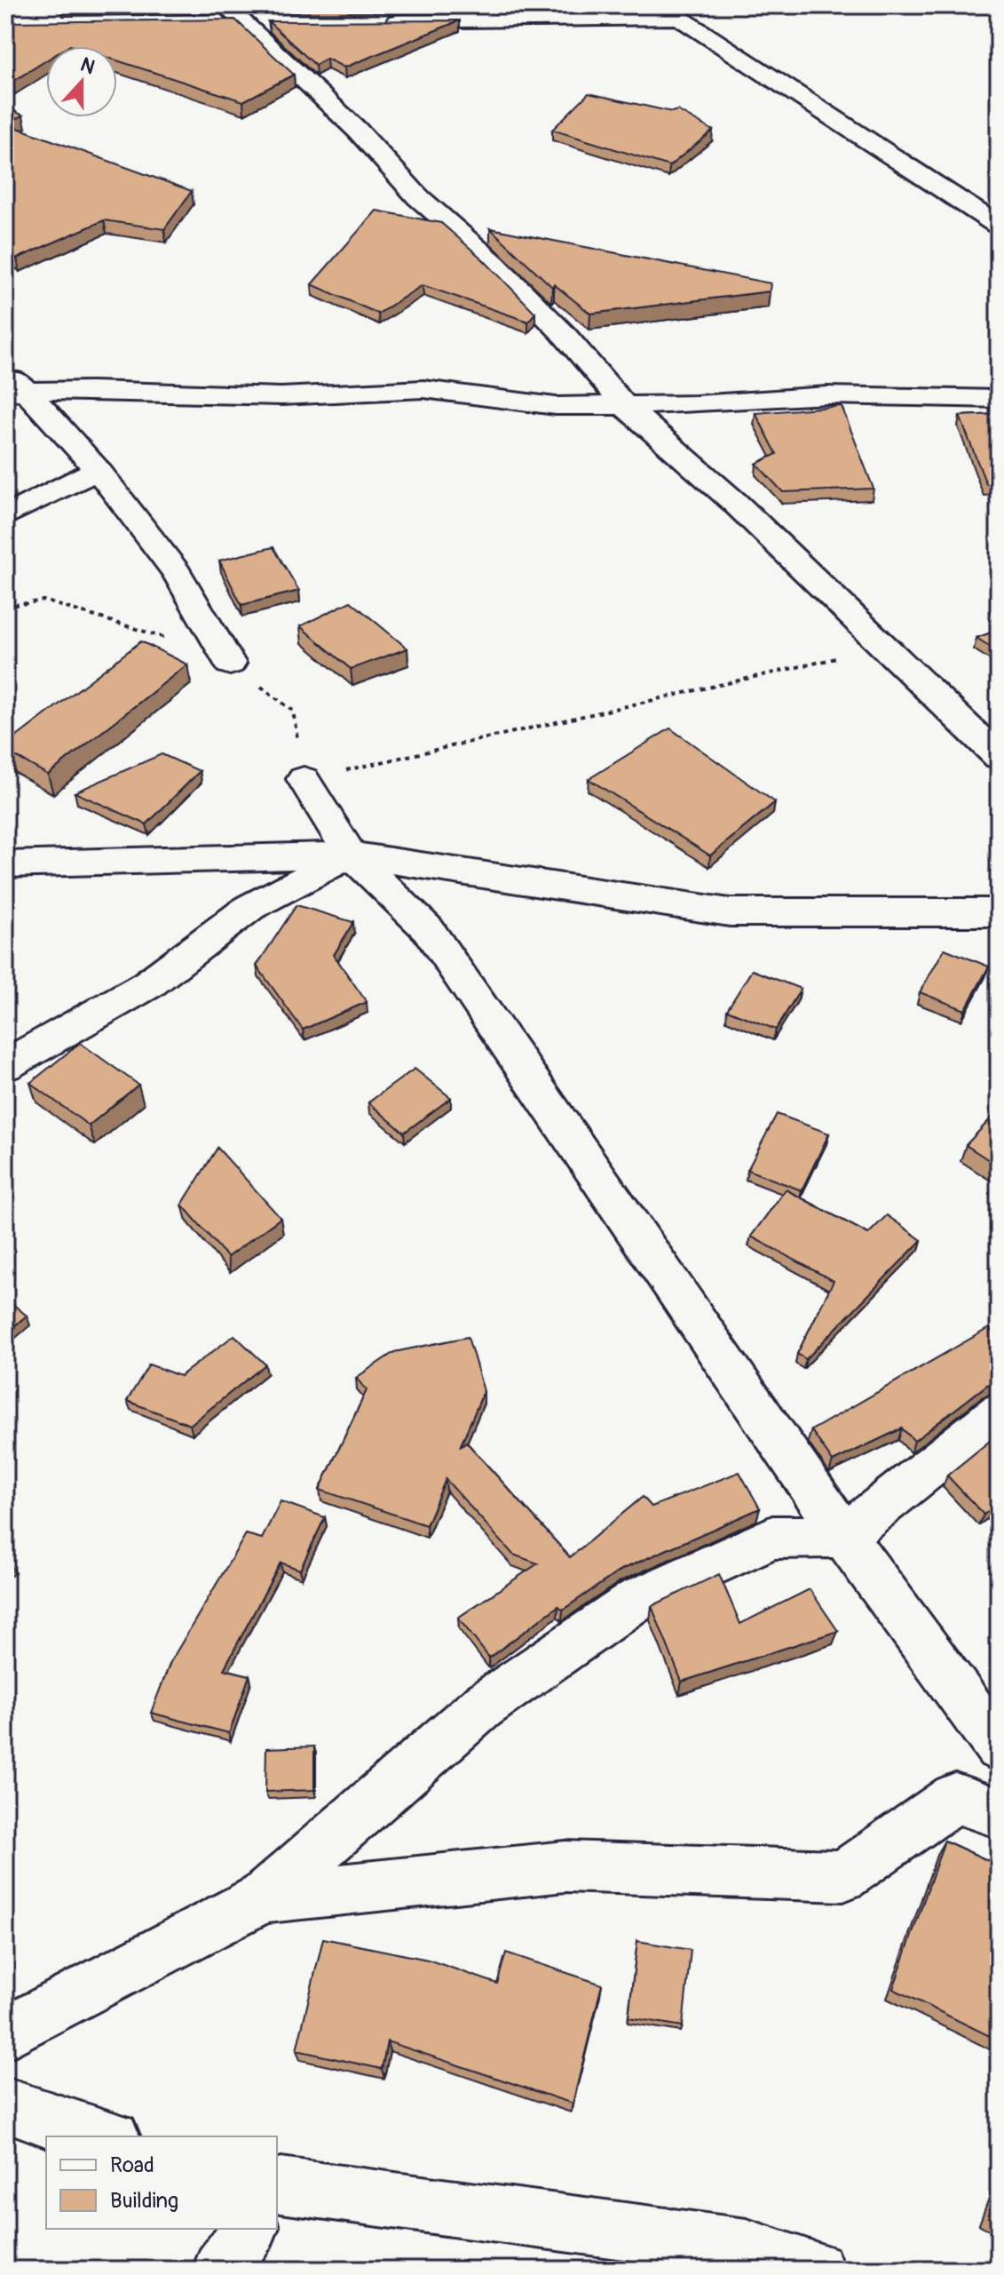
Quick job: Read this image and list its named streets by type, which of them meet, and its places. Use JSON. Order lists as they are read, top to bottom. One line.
{"legend":["Road","Building"],"north":"top"}
